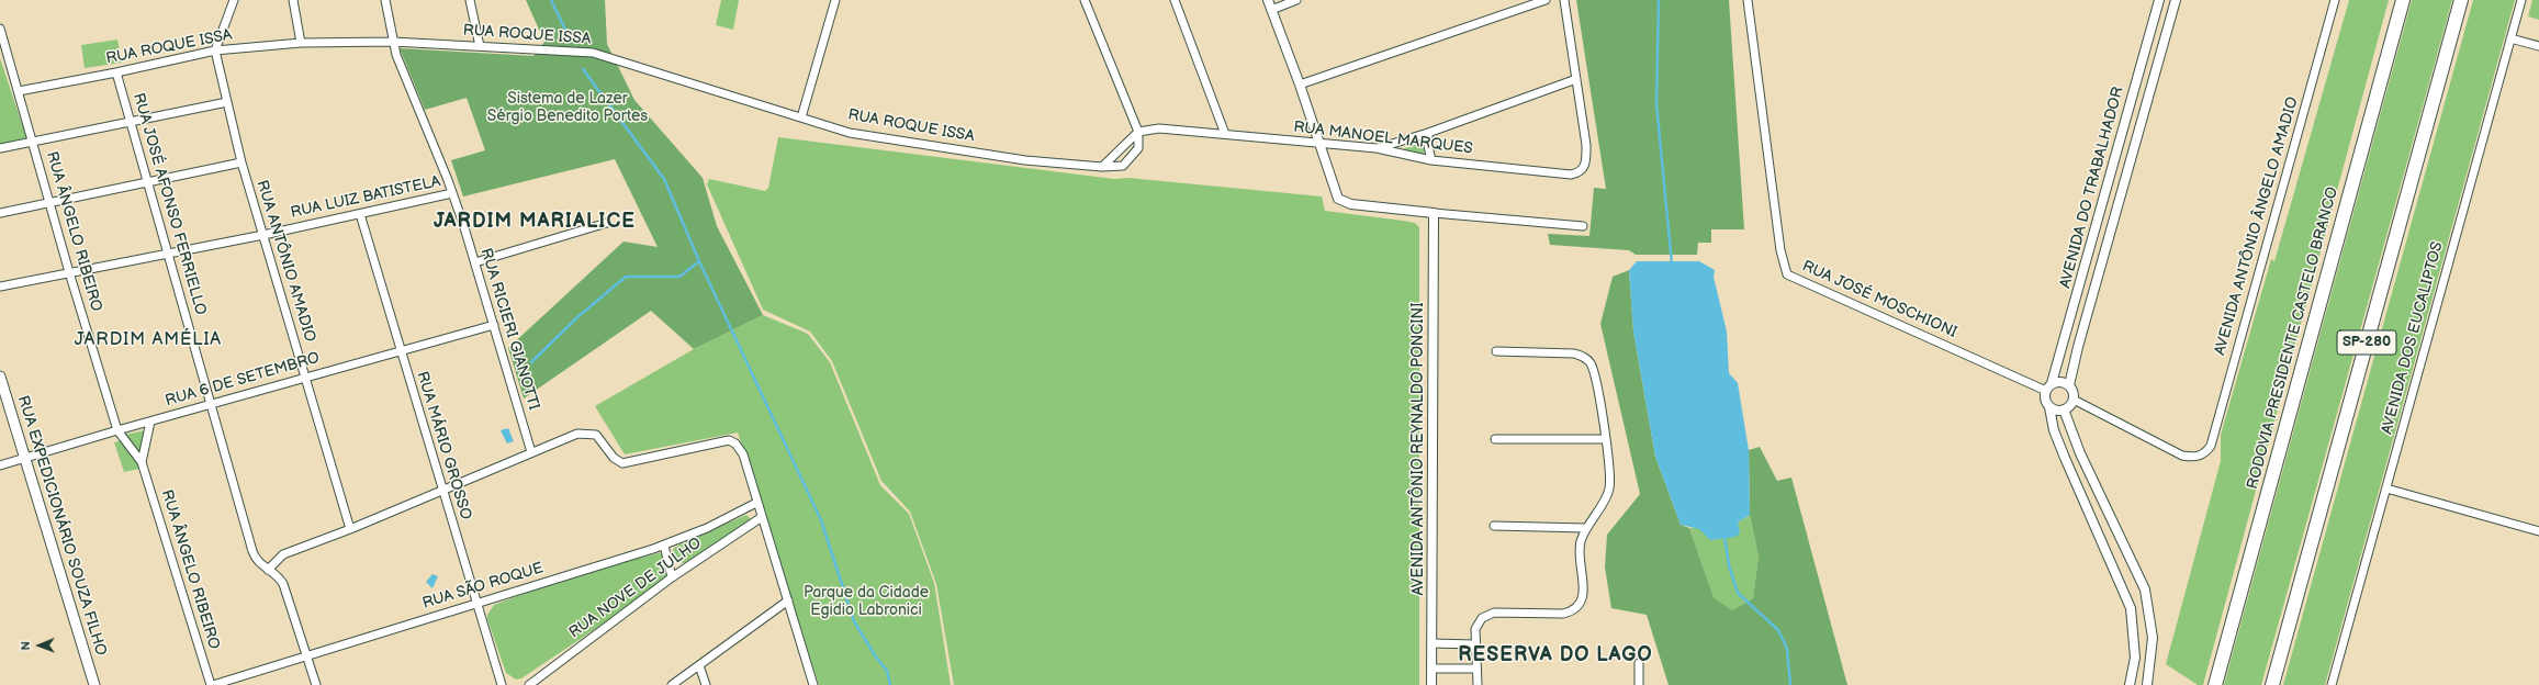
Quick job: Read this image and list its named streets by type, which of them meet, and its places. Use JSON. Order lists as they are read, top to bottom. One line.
{"streets":{"highway":["RODOVIA PRESIDENTE CASTELO BRANCO","SP-280"],"main road":["RUA EXPEDICIONÁRIO SOUZA FILHO"],"street":["RUA ROQUE ISSA","RUA MANOEL MARQUES","AVENIDA DO TRABALHADOR","RUA LUIZ BATISTELA","RUA JOSÉ AFONSO FERRIELLO","AVENIDA ANTÔNIO ÂNGELO AMADIO","RUA ÂNGELO RIBEIRO","RUA ANTÔNIO AMADIO","RUA JOSÉ MOSCHIONI","RUA RICIERI GIANOTTI","AVENIDA DOS EUCALIPTOS","RUA 6 DE SETEMBRO","RUA MÁRIO GROSSO","AVENIDA ANTÔNIO REYNALDO PONCINI","RUA SÃO ROQUE","RUA NOVE DE JULHO"]},"crossings":[["RUA ROQUE ISSA","RUA MANOEL MARQUES"],["RUA ROQUE ISSA","RUA JOSÉ AFONSO FERRIELLO"],["RUA ROQUE ISSA","RUA ÂNGELO RIBEIRO"],["RUA ROQUE ISSA","RUA ANTÔNIO AMADIO"],["RUA ROQUE ISSA","RUA RICIERI GIANOTTI"],["AVENIDA DO TRABALHADOR","AVENIDA ANTÔNIO ÂNGELO AMADIO"],["AVENIDA DO TRABALHADOR","RUA JOSÉ MOSCHIONI"],["RUA LUIZ BATISTELA","RUA JOSÉ AFONSO FERRIELLO"],["RUA LUIZ BATISTELA","RUA ÂNGELO RIBEIRO"],["RUA LUIZ BATISTELA","RUA ANTÔNIO AMADIO"],["RUA LUIZ BATISTELA","RUA RICIERI GIANOTTI"],["RUA LUIZ BATISTELA","RUA MÁRIO GROSSO"],["RUA JOSÉ AFONSO FERRIELLO","RUA 6 DE SETEMBRO"],["RUA JOSÉ AFONSO FERRIELLO","RUA SÃO ROQUE"],["AVENIDA ANTÔNIO ÂNGELO AMADIO","RUA JOSÉ MOSCHIONI"],["RUA ÂNGELO RIBEIRO","RUA 6 DE SETEMBRO"],["RUA ÂNGELO RIBEIRO","RUA SÃO ROQUE"],["RUA ANTÔNIO AMADIO","RUA 6 DE SETEMBRO"],["RUA RICIERI GIANOTTI","RUA 6 DE SETEMBRO"],["RUA 6 DE SETEMBRO","RUA MÁRIO GROSSO"],["RUA 6 DE SETEMBRO","RUA EXPEDICIONÁRIO SOUZA FILHO"],["RUA MÁRIO GROSSO","RUA SÃO ROQUE"]],"districts":["JARDIM MARIALICE","JARDIM AMÉLIA","RESERVA DO LAGO"],"parks":["Sistema de Lazer Sérgio Benedito Portes","Parque da Cidade Egidio Labronici"],"north":"left"}
